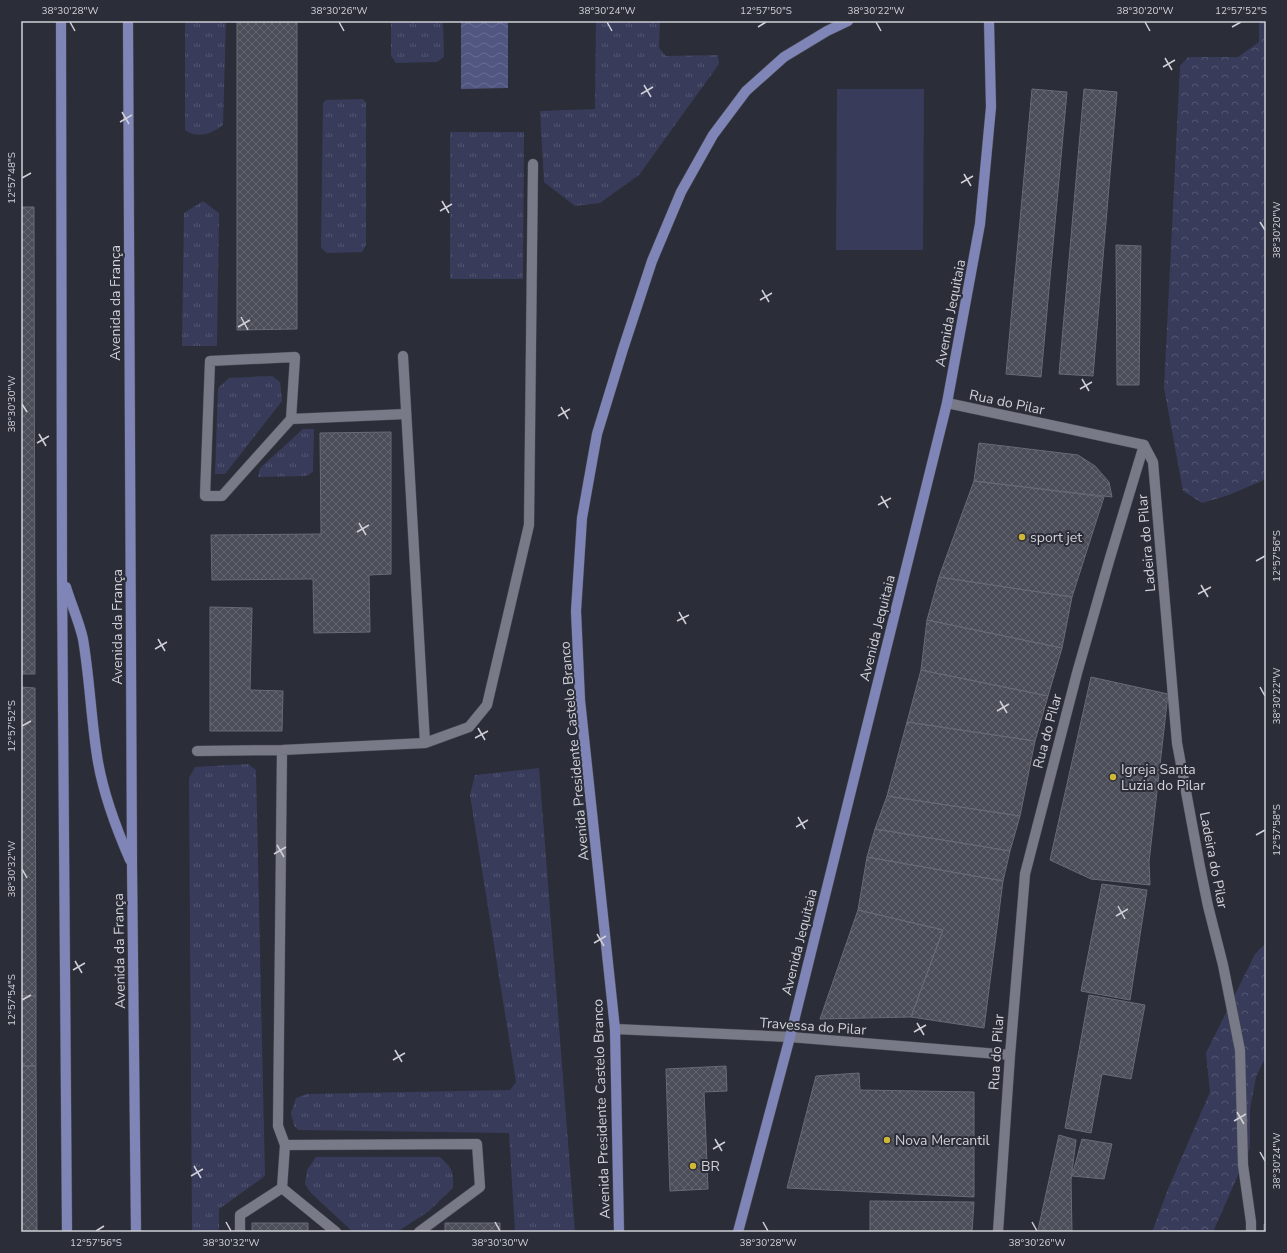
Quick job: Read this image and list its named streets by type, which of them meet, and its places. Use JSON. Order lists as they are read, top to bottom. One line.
{"streets":{"main road":["Avenida da França","Avenida Jequitaia","Avenida Presidente Castelo Branco"],"street":["Rua do Pilar","Ladeira do Pilar","Travessa do Pilar"]},"crossings":[["Avenida Jequitaia","Rua do Pilar"],["Avenida Jequitaia","Travessa do Pilar"],["Rua do Pilar","Ladeira do Pilar"],["Rua do Pilar","Travessa do Pilar"],["Avenida Presidente Castelo Branco","Travessa do Pilar"]],"places":["sport jet","Igreja Santa Luzia do Pilar","Nova Mercantil","BR"],"coordinates":["38°30'28\"W","38°30'26\"W","38°30'24\"W","12°57'50\"S","38°30'22\"W","38°30'20\"W","12°57'52\"S","12°57'48\"S","38°30'30\"W","12°57'56\"S","12°57'58\"S","38°30'32\"W","12°57'54\"S"]}
